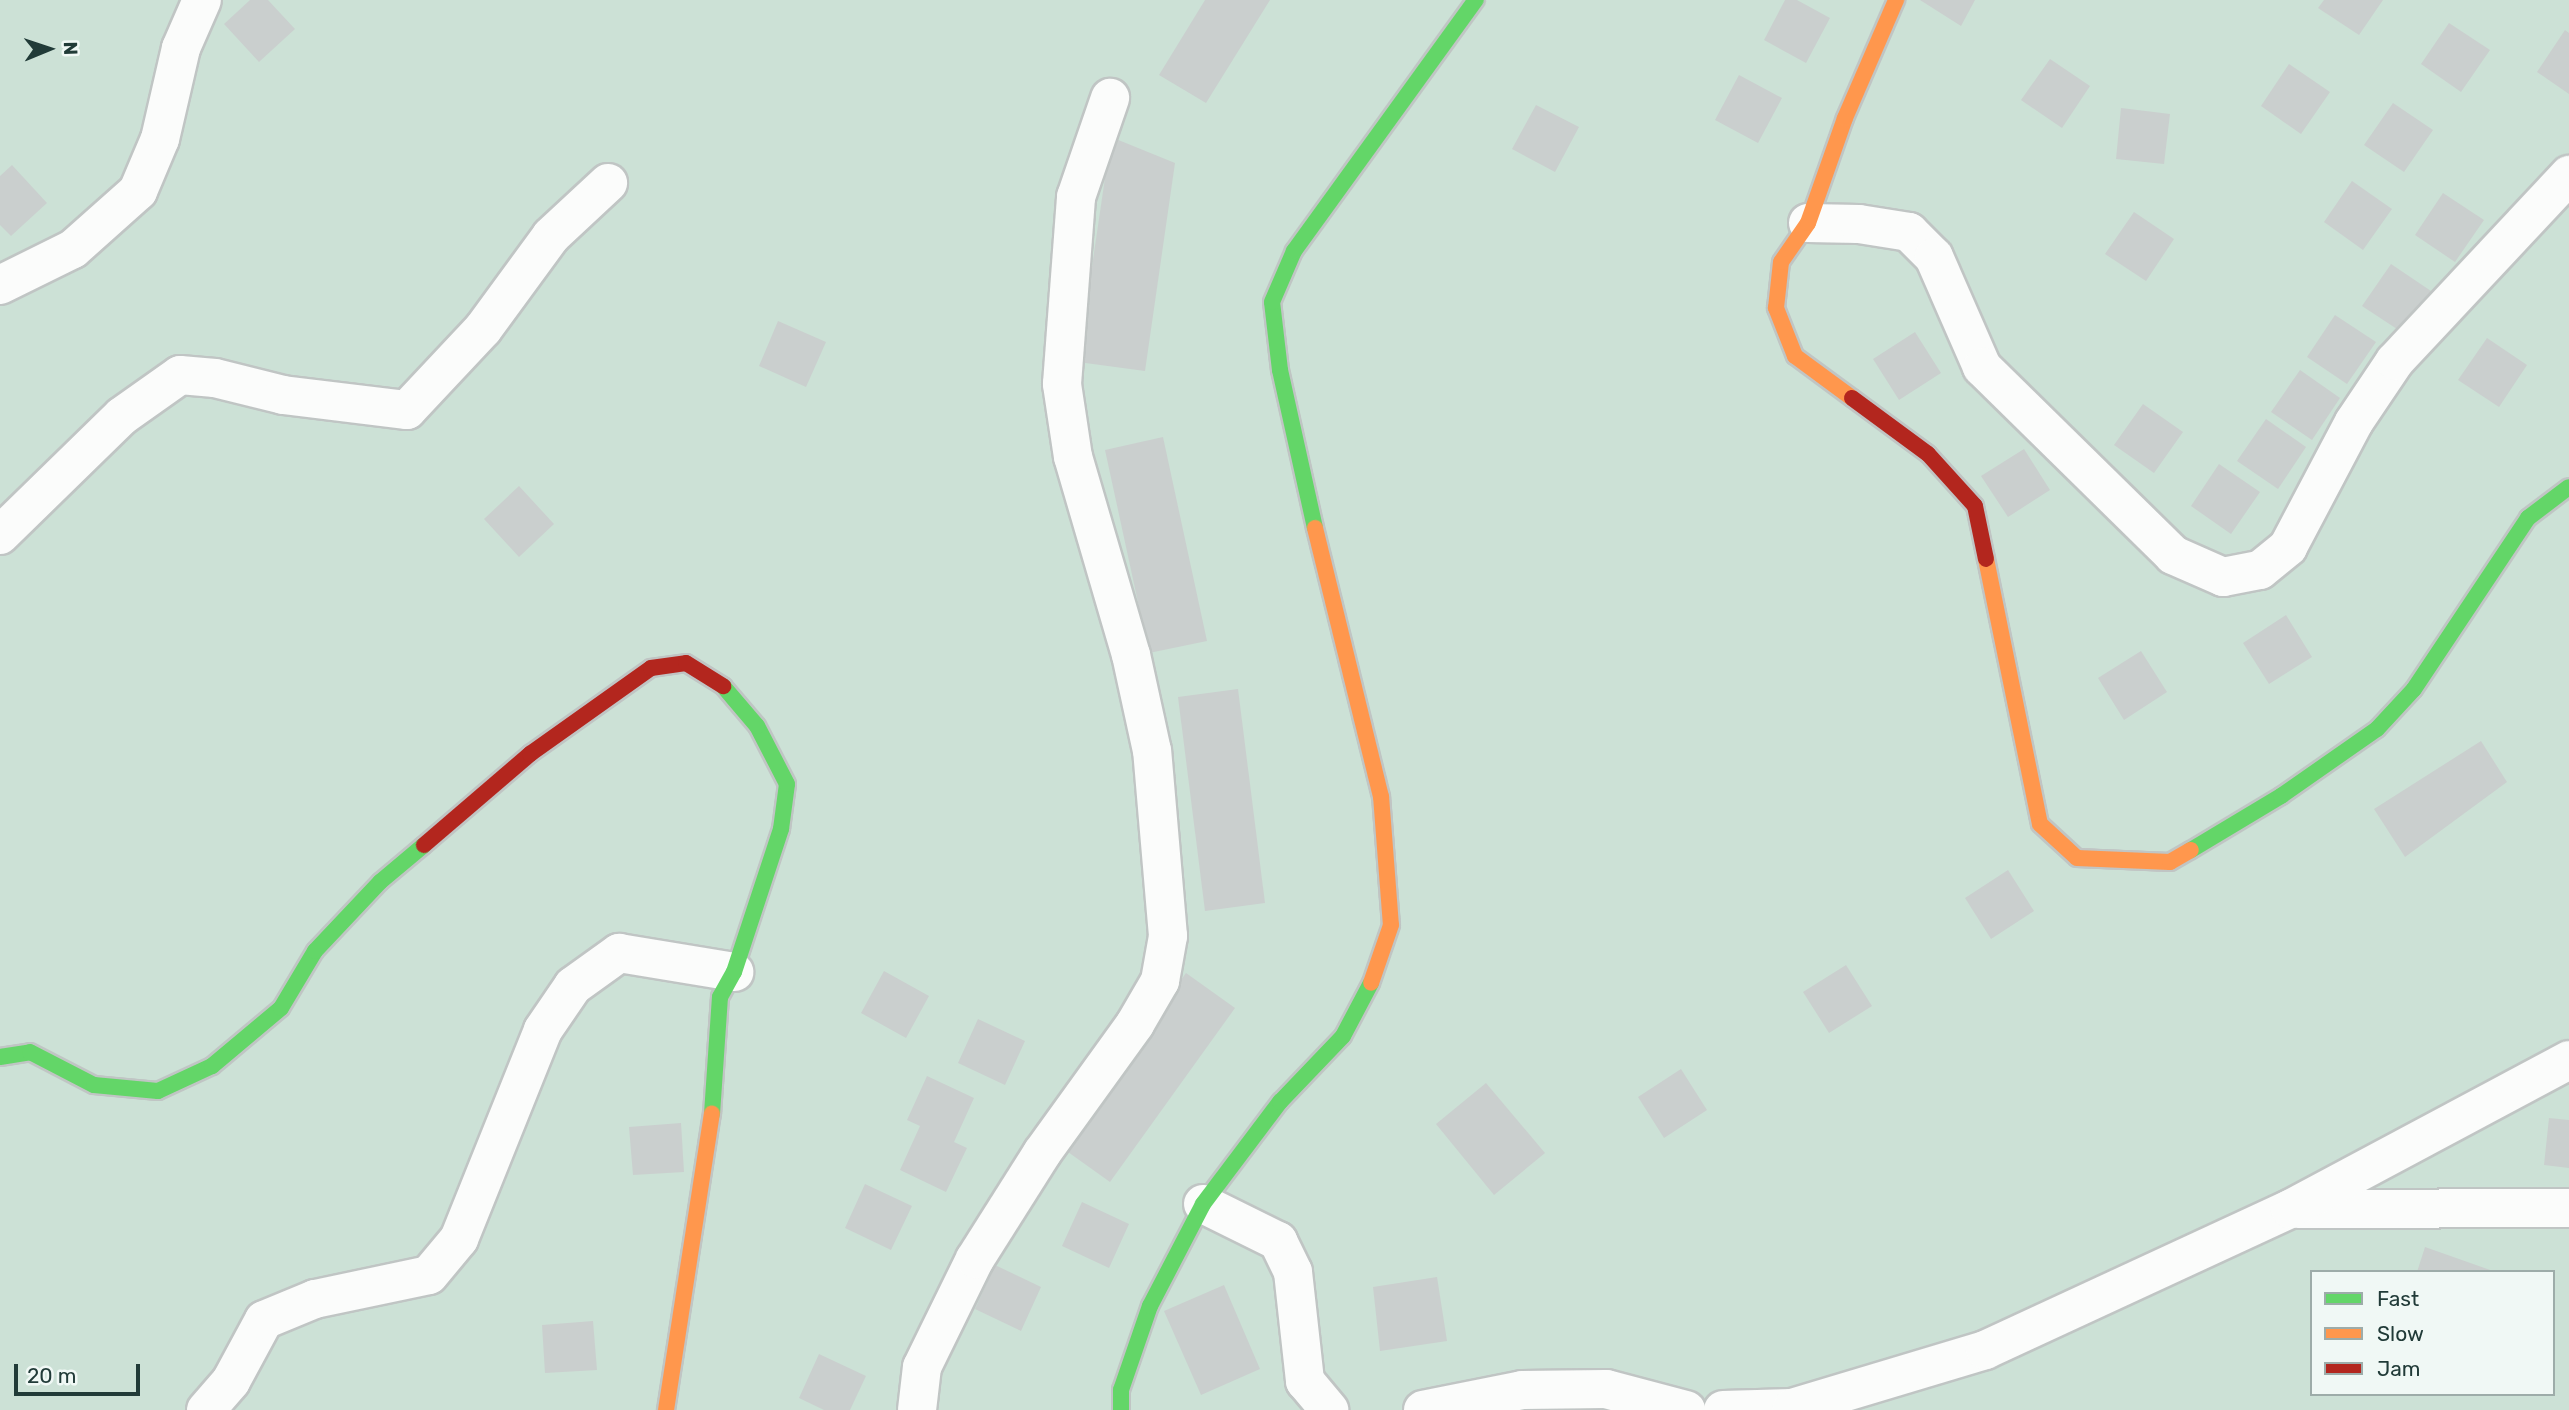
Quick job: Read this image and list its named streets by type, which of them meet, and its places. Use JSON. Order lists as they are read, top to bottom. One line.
{"legend":["Fast","Slow","Jam"],"scale_bar":"20 m","north":"right"}
